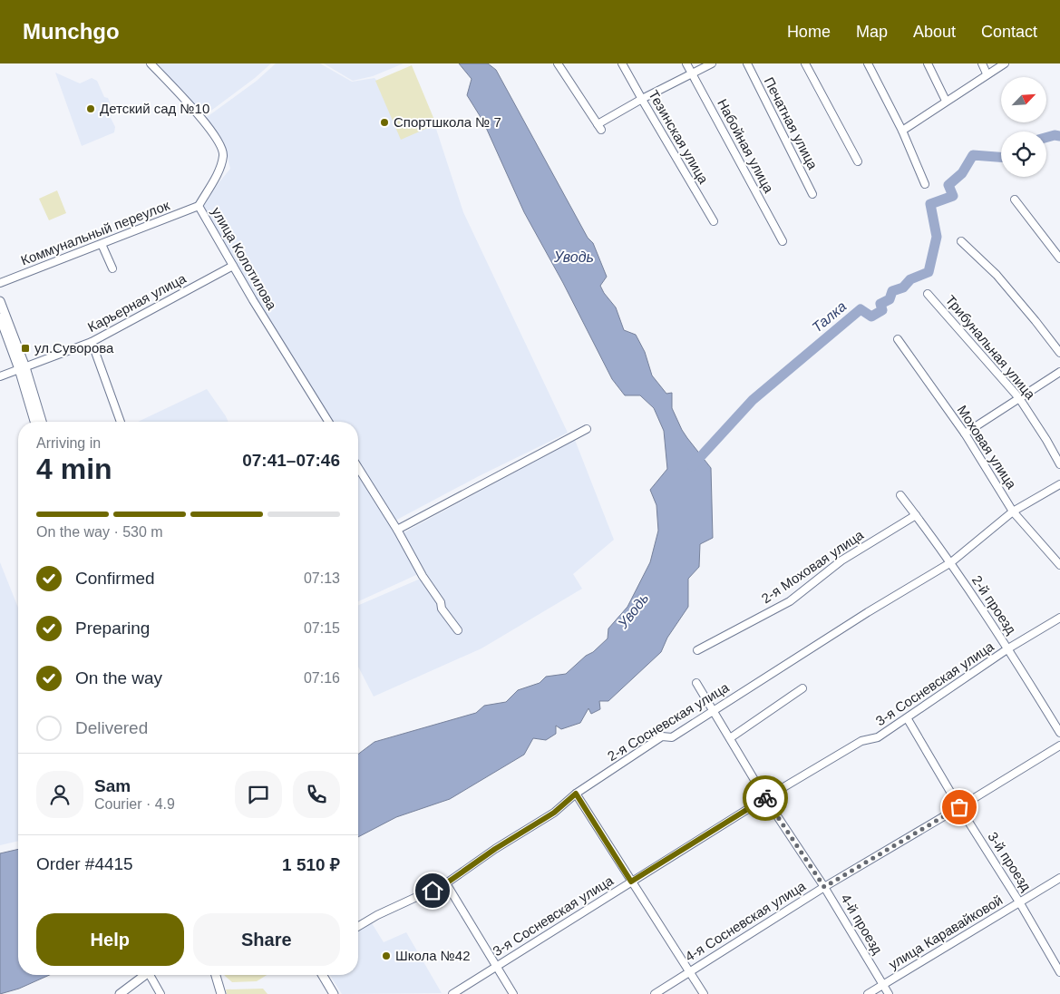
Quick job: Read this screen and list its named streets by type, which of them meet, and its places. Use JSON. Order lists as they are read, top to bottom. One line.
{"streets":{"street":["Печатная улица","Тезинская улица","Набойная улица","Коммунальный переулок","улица Колотилова","Карьерная улица","Трибунальная улица","Моховая улица","2-я Моховая улица","2-й проезд","3-я Сосневская улица","2-я Сосневская улица","3-й проезд","4-я Сосневская улица","4-й проезд","улица Каравайковой"]},"crossings":[["Коммунальный переулок","улица Колотилова"],["улица Колотилова","Карьерная улица"],["Моховая улица","2-я Сосневская улица"],["2-я Моховая улица","2-й проезд"],["2-й проезд","3-я Сосневская улица"],["2-й проезд","2-я Сосневская улица"],["3-я Сосневская улица","3-й проезд"],["3-я Сосневская улица","4-й проезд"],["2-я Сосневская улица","4-й проезд"],["3-й проезд","4-я Сосневская улица"],["3-й проезд","улица Каравайковой"],["4-я Сосневская улица","4-й проезд"],["4-й проезд","улица Каравайковой"]],"water":["Уводь","Талка"],"places":{"other":["Детский сад №10","Спортшкола № 7","Школа №42"],"transit":["ул.Суворова"]},"north":"top right","page":{"header":"Munchgo","nav":["Home","Map","About","Contact"],"heading":["4 min","Arriving in","07:41–07:46"],"panel":["Sam","Courier · 4.9","Order #4415","1 510 ₽"],"bar":"On the way · 530 m","list":[["Confirmed","07:13"],["Preparing","07:15"],["On the way","07:16"],"Delivered"],"buttons":["Help","Share"]}}
